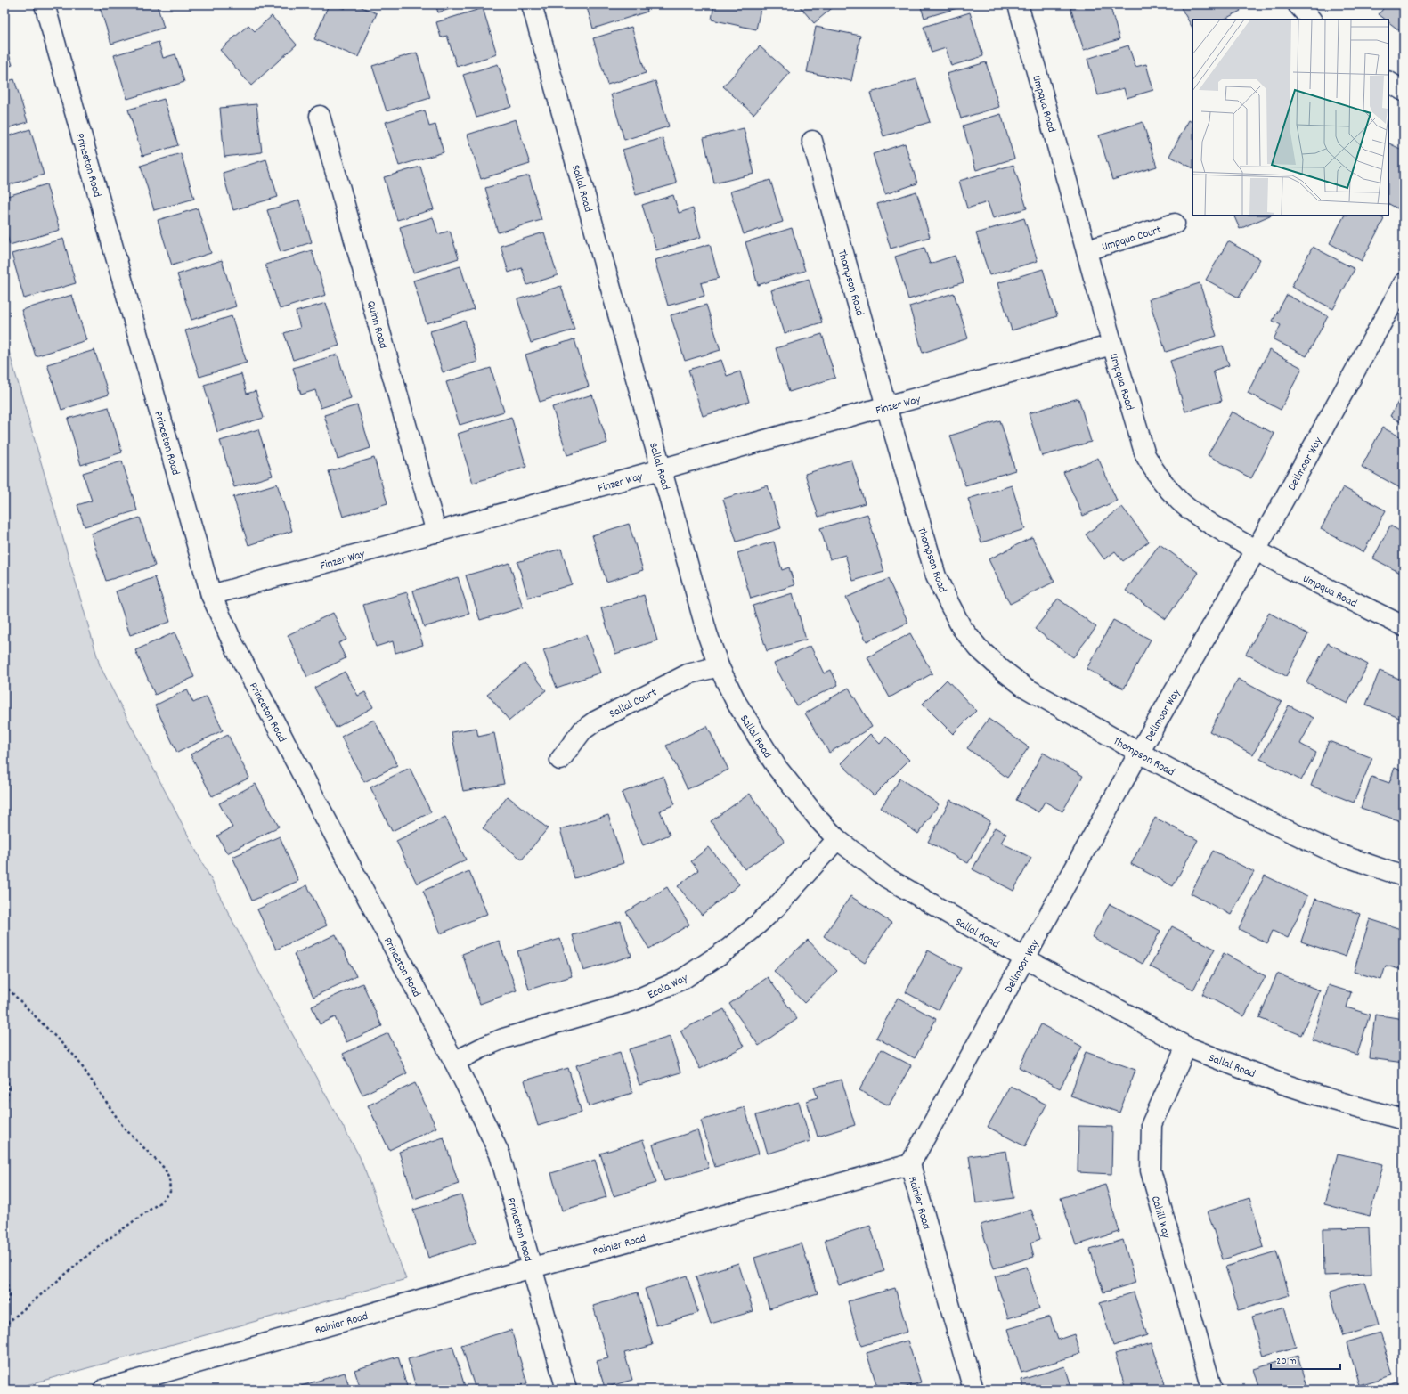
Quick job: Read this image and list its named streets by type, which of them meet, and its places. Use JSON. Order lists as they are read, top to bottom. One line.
{"streets":{"street":["Umpqua Road","Princeton Road","Sallal Road","Umpqua Court","Thompson Road","Quinn Road","Finzer Way","Dellmoor Way","Sallal Court","Ecola Way","Rainier Road","Cahill Way"]},"crossings":[["Umpqua Road","Umpqua Court"],["Umpqua Road","Finzer Way"],["Umpqua Road","Dellmoor Way"],["Princeton Road","Finzer Way"],["Princeton Road","Ecola Way"],["Princeton Road","Rainier Road"],["Sallal Road","Finzer Way"],["Sallal Road","Dellmoor Way"],["Sallal Road","Sallal Court"],["Sallal Road","Ecola Way"],["Sallal Road","Cahill Way"],["Thompson Road","Finzer Way"],["Thompson Road","Dellmoor Way"],["Quinn Road","Finzer Way"],["Dellmoor Way","Rainier Road"]],"scale_bar":"20 m"}
